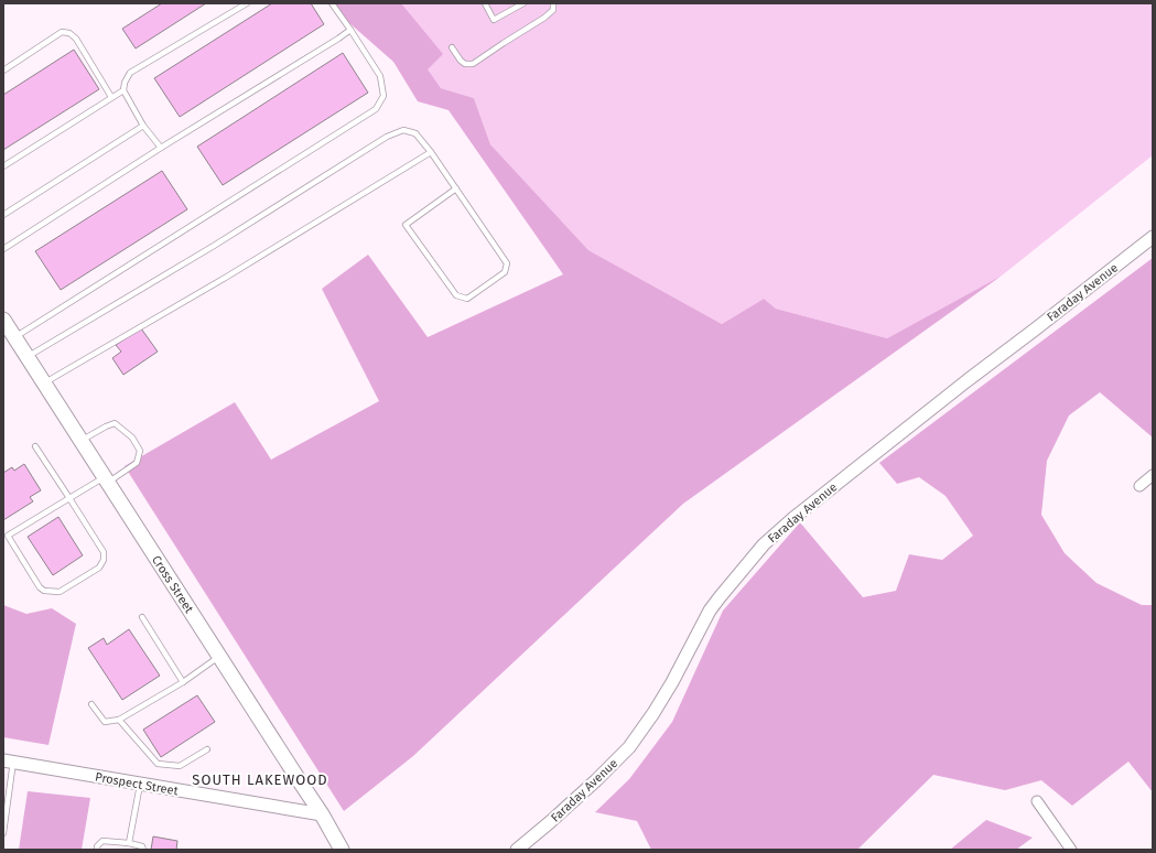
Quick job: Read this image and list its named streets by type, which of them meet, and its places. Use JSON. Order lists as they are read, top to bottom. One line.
{"streets":{"main road":["Cross Street"],"street":["Faraday Avenue","Prospect Street"]},"crossings":[["Cross Street","Prospect Street"]],"districts":["SOUTH LAKEWOOD"]}
